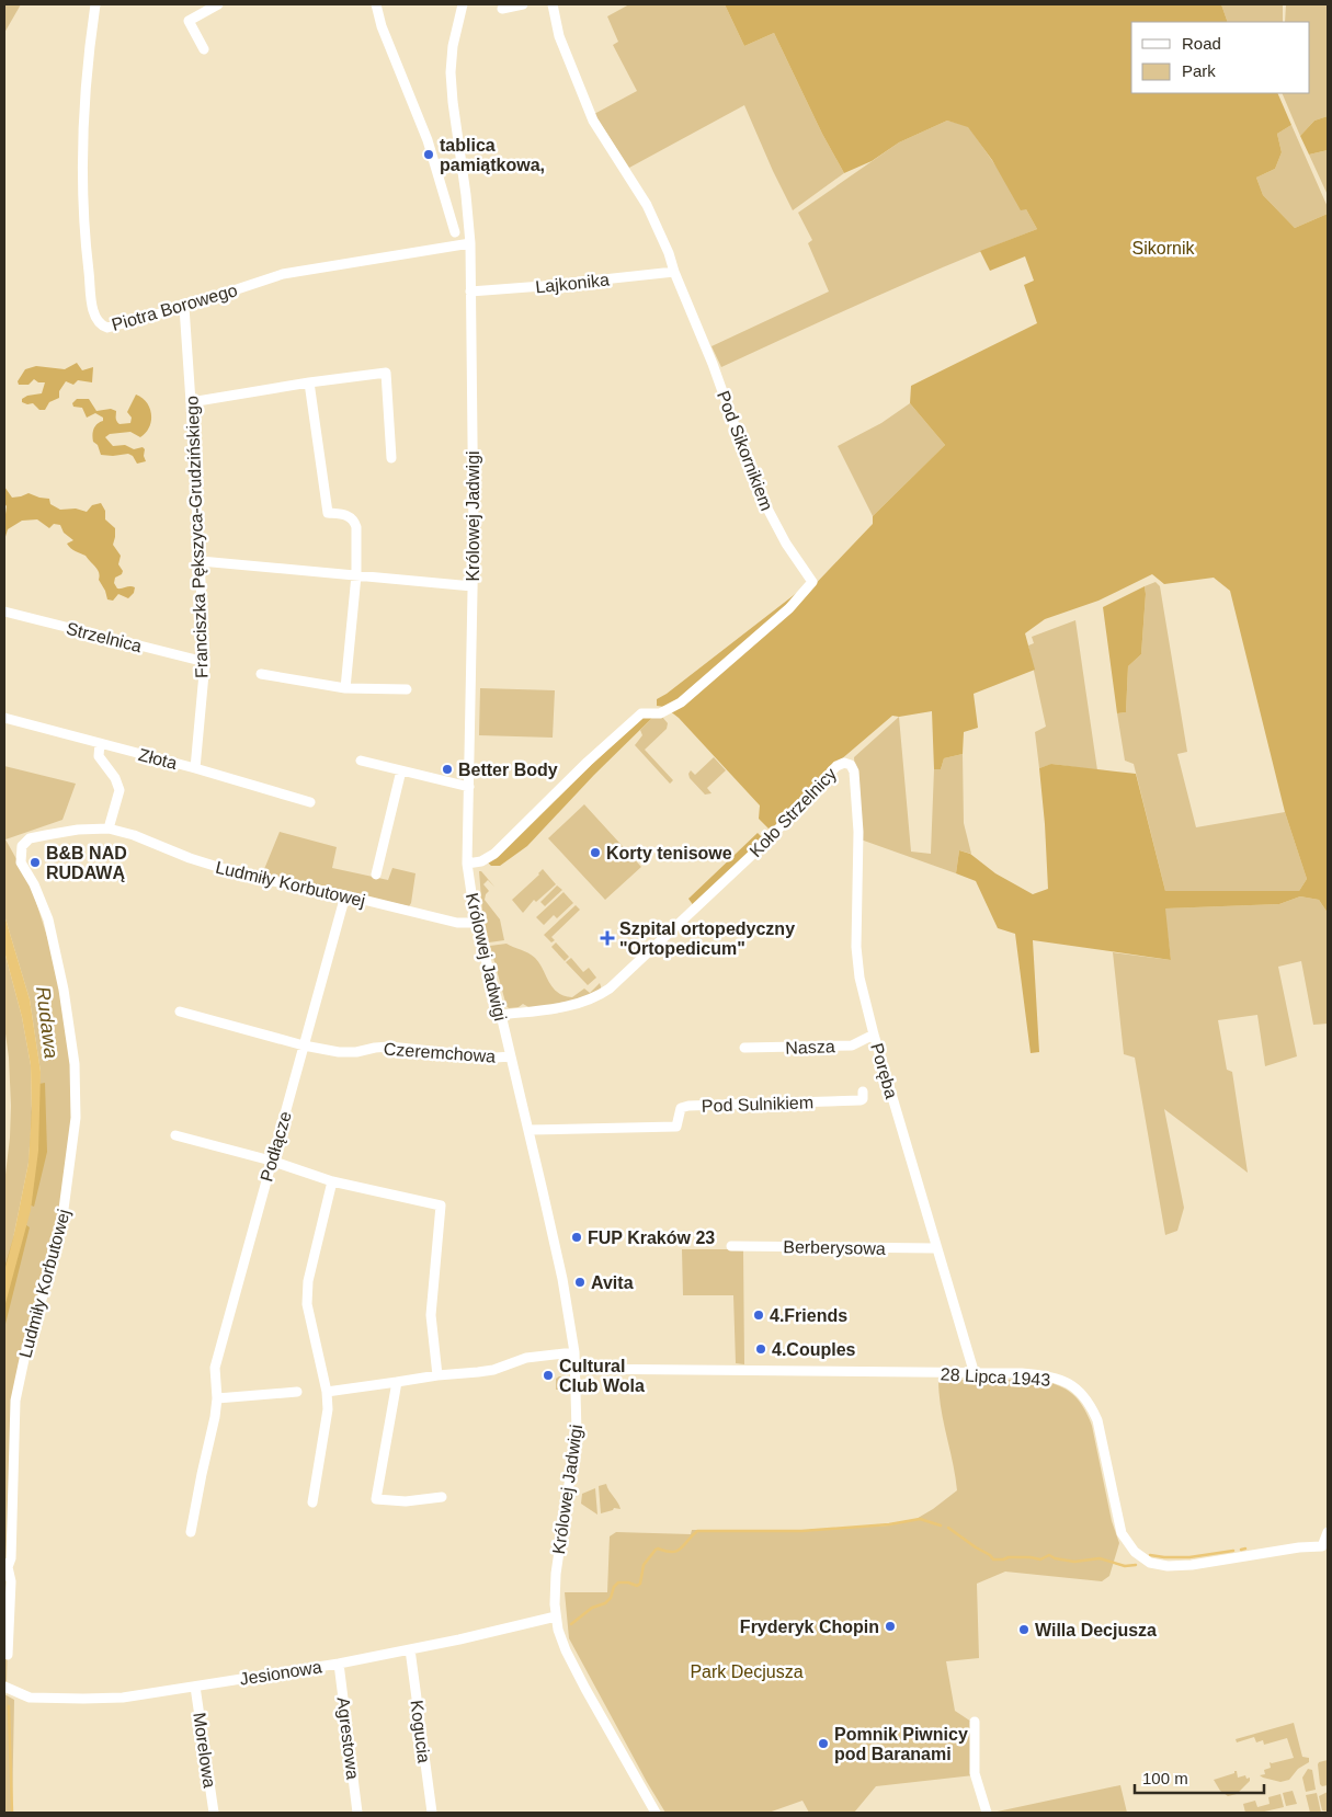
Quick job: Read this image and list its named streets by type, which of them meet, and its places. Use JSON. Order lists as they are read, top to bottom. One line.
{"streets":{"street":["Lajkonika","Piotra Borowego","Pod Sikornikiem","Królowej Jadwigi","Franciszka Pększyca-Grudzińskiego","Strzelnica","Złota","Koło Strzelnicy","Ludmiły Korbutowej","Nasza","Czeremchowa","Poręba","Pod Sulnikiem","Podłącze","Berberysowa","28 Lipca 1943","Jesionowa","Kogucia","Agrestowa","Morelowa"]},"crossings":[["Lajkonika","Pod Sikornikiem"],["Lajkonika","Królowej Jadwigi"],["Piotra Borowego","Królowej Jadwigi"],["Piotra Borowego","Franciszka Pększyca-Grudzińskiego"],["Pod Sikornikiem","Królowej Jadwigi"],["Królowej Jadwigi","Koło Strzelnicy"],["Królowej Jadwigi","Ludmiły Korbutowej"],["Królowej Jadwigi","Czeremchowa"],["Królowej Jadwigi","Pod Sulnikiem"],["Królowej Jadwigi","28 Lipca 1943"],["Królowej Jadwigi","Jesionowa"],["Franciszka Pększyca-Grudzińskiego","Strzelnica"],["Franciszka Pększyca-Grudzińskiego","Złota"],["Koło Strzelnicy","Poręba"],["Ludmiły Korbutowej","Podłącze"],["Nasza","Poręba"],["Czeremchowa","Podłącze"],["Poręba","Berberysowa"],["Poręba","28 Lipca 1943"],["Jesionowa","Kogucia"],["Jesionowa","Agrestowa"],["Jesionowa","Morelowa"]],"water":["Rudawa"],"parks":["Sikornik","Park Decjusza"],"places":{"other":["tablica pamiątkowa,","Better Body","Korty tenisowe","B&B NAD RUDAWĄ","FUP Kraków 23","Avita","4.Friends","4.Couples","Cultural Club Wola","Fryderyk Chopin","Willa Decjusza","Pomnik Piwnicy pod Baranami"],"health":["Szpital ortopedyczny \"Ortopedicum\""]},"legend":["Road","Park"],"scale_bar":"100 m"}
